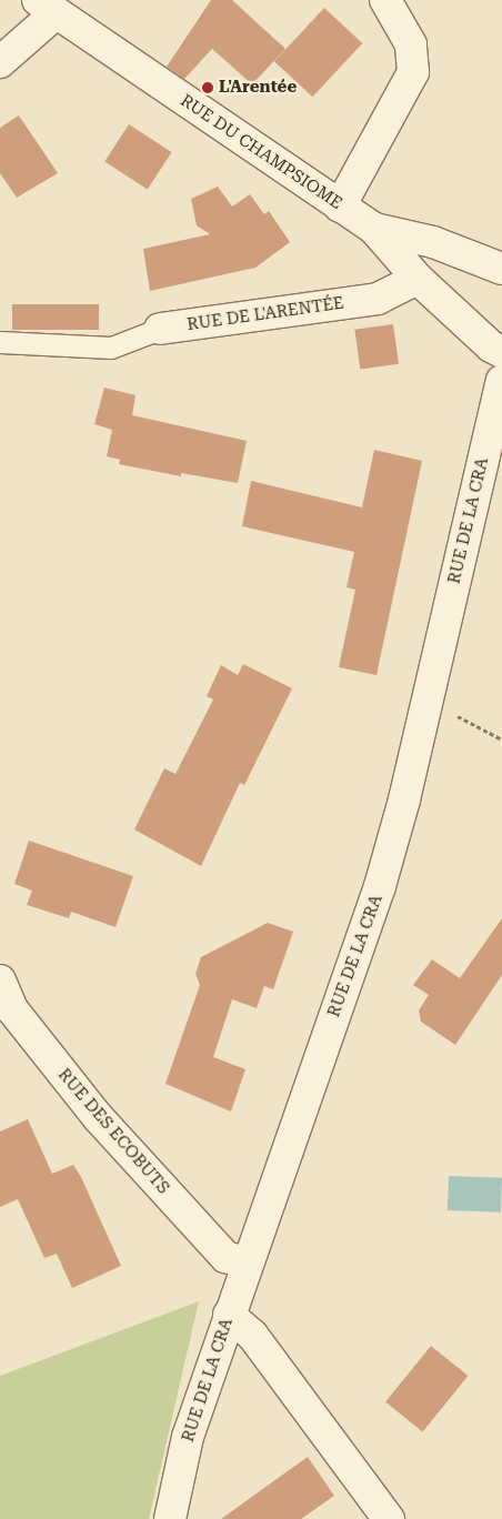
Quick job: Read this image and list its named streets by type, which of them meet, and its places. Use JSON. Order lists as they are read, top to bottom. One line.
{"streets":{"street":["RUE DU CHAMPSIOME","RUE DE L'ARENTÉE","RUE DE LA CRA","RUE DES ECOBUTS"]},"crossings":[["RUE DE LA CRA","RUE DES ECOBUTS"]],"places":["L'Arentée"]}
